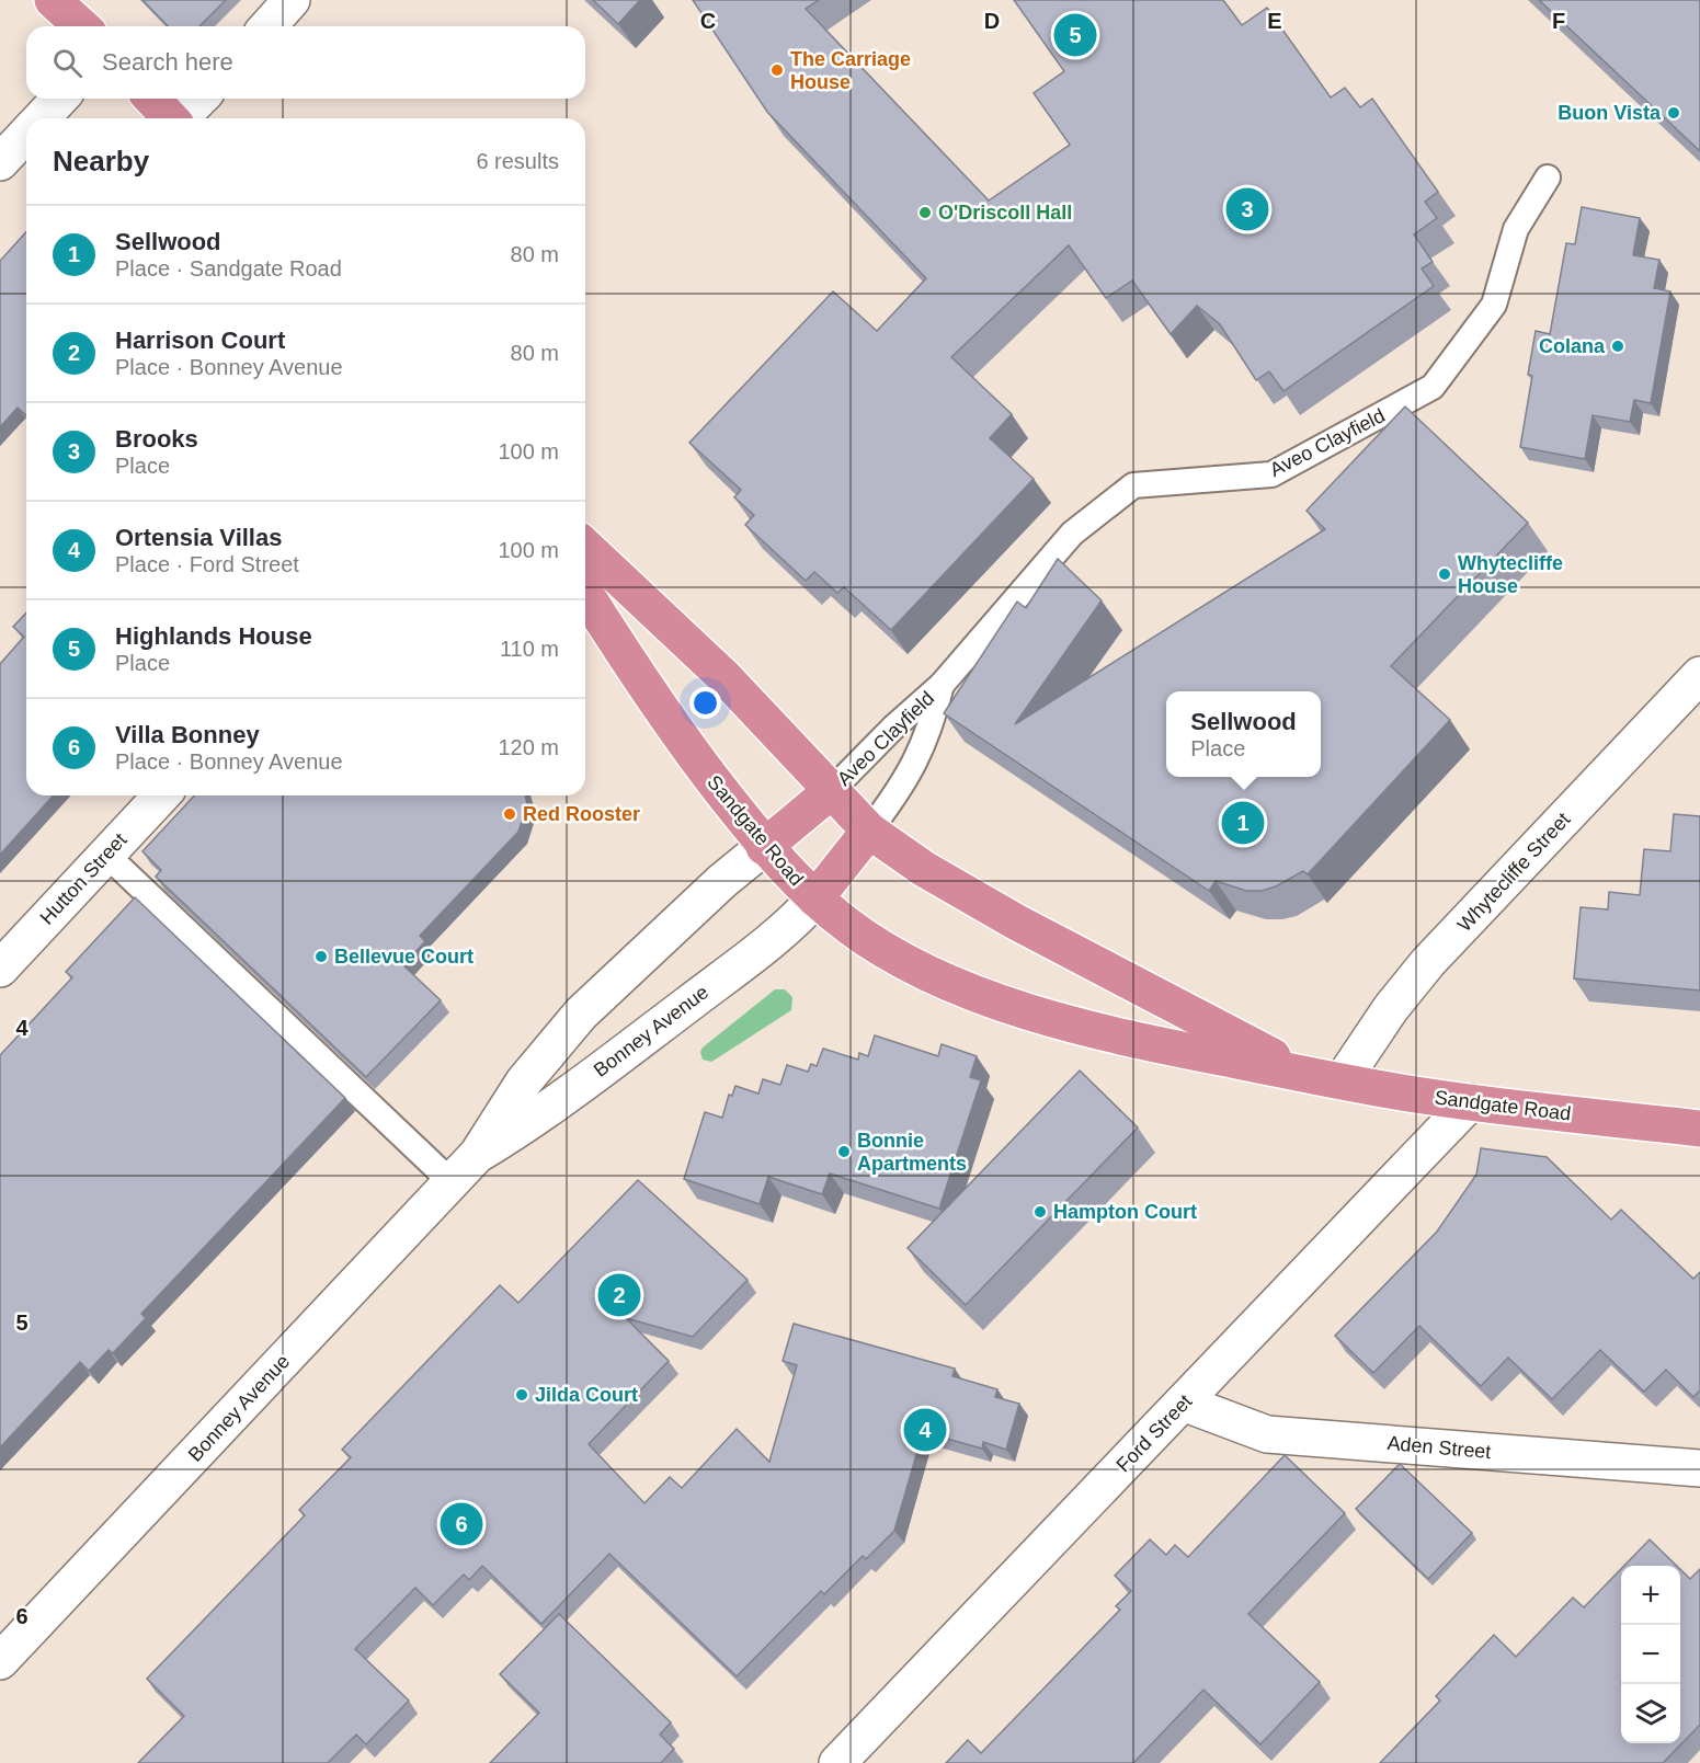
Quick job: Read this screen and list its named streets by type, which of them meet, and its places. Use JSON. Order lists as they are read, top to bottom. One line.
{"streets":{"highway":["Sandgate Road"],"street":["Whytecliffe Street","Hutton Street","Bonney Avenue","Ford Street","Aden Street"],"lane":["Aveo Clayfield"]},"crossings":[["Aveo Clayfield","Sandgate Road"],["Sandgate Road","Whytecliffe Street"],["Sandgate Road","Bonney Avenue"],["Sandgate Road","Ford Street"],["Ford Street","Aden Street"]],"places":["The Carriage House","Buon Vista","O'Driscoll Hall","Colana","Whytecliffe House","Red Rooster","Bellevue Court","Bonnie Apartments","Hampton Court","Jilda Court"],"page":{"pins":["5","3","1","2","4","6"],"search":"Search here","heading":["Nearby","6 results"],"list":[{"mark":"1","name":"Sellwood","note":"Place · Sandgate Road","value":"80 m"},{"mark":"2","name":"Harrison Court","note":"Place · Bonney Avenue","value":"80 m"},{"mark":"3","name":"Brooks","note":"Place","value":"100 m"},{"mark":"4","name":"Ortensia Villas","note":"Place · Ford Street","value":"100 m"},{"mark":"5","name":"Highlands House","note":"Place","value":"110 m"},{"mark":"6","name":"Villa Bonney","note":"Place · Bonney Avenue","value":"120 m"}],"popup":["Sellwood","Place"],"map_buttons":["+","−"]},"grid":{"columns":["C","D","E","F"],"rows":["4","5","6"]}}
